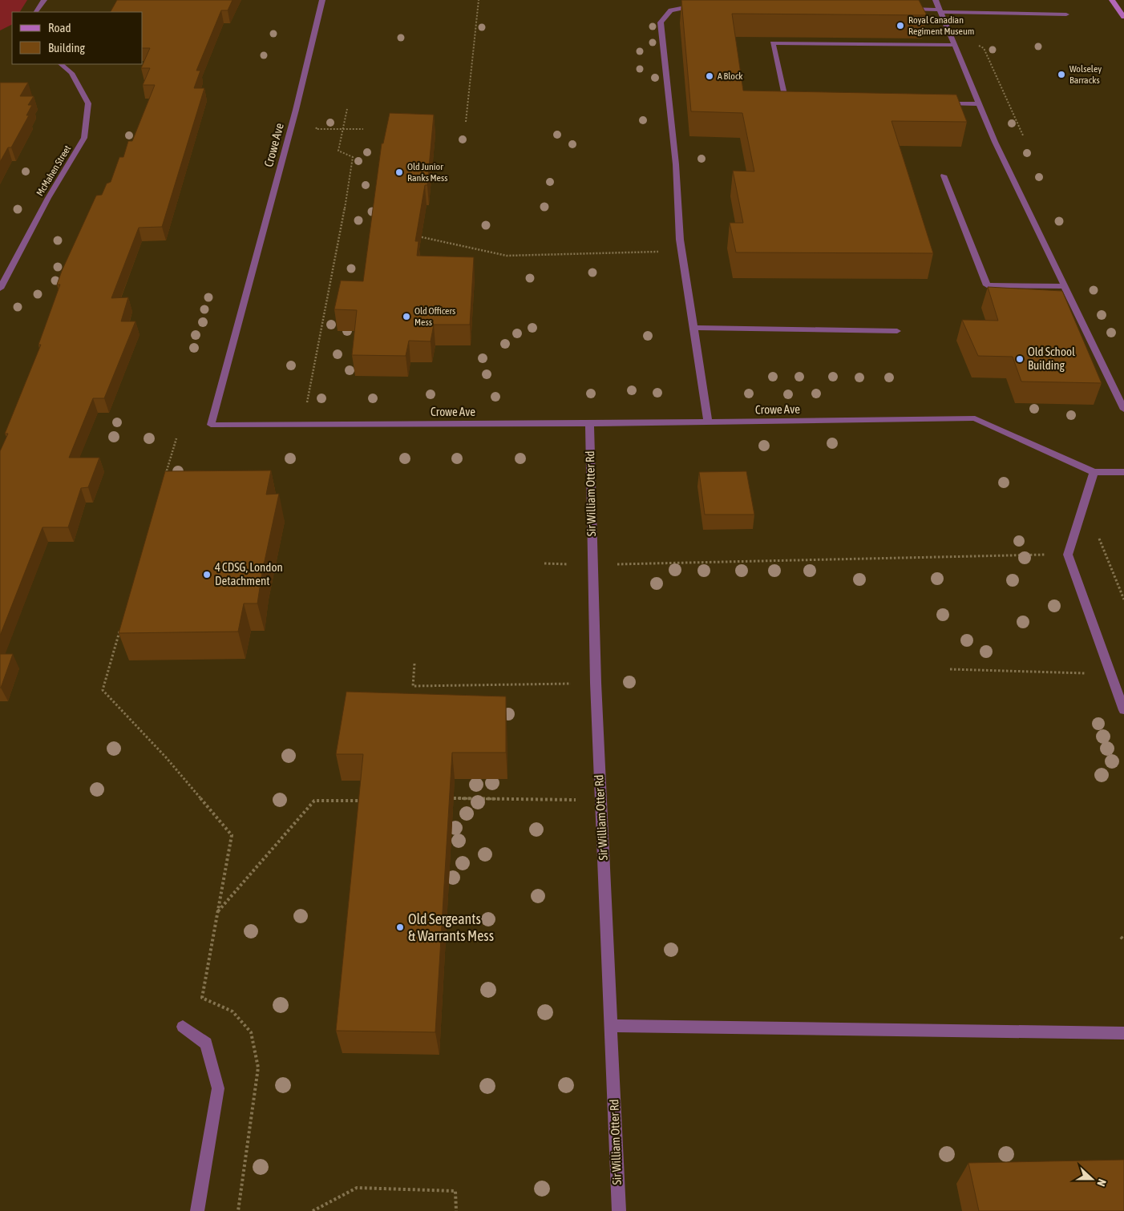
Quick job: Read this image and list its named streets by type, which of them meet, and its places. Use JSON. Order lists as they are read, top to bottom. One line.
{"streets":{"street":["Crowe Ave","McMahen Street","Sir William Otter Rd"]},"crossings":[["Crowe Ave","Sir William Otter Rd"]],"places":["Royal Canadian Regiment Museum","Wolseley Barracks","A Block","Old Junior Ranks Mess","Old Officers Mess","Old School Building","4 CDSG, London Detachment","Old Sergeants & Warrants Mess"],"legend":["Road","Building"],"north":"right"}
